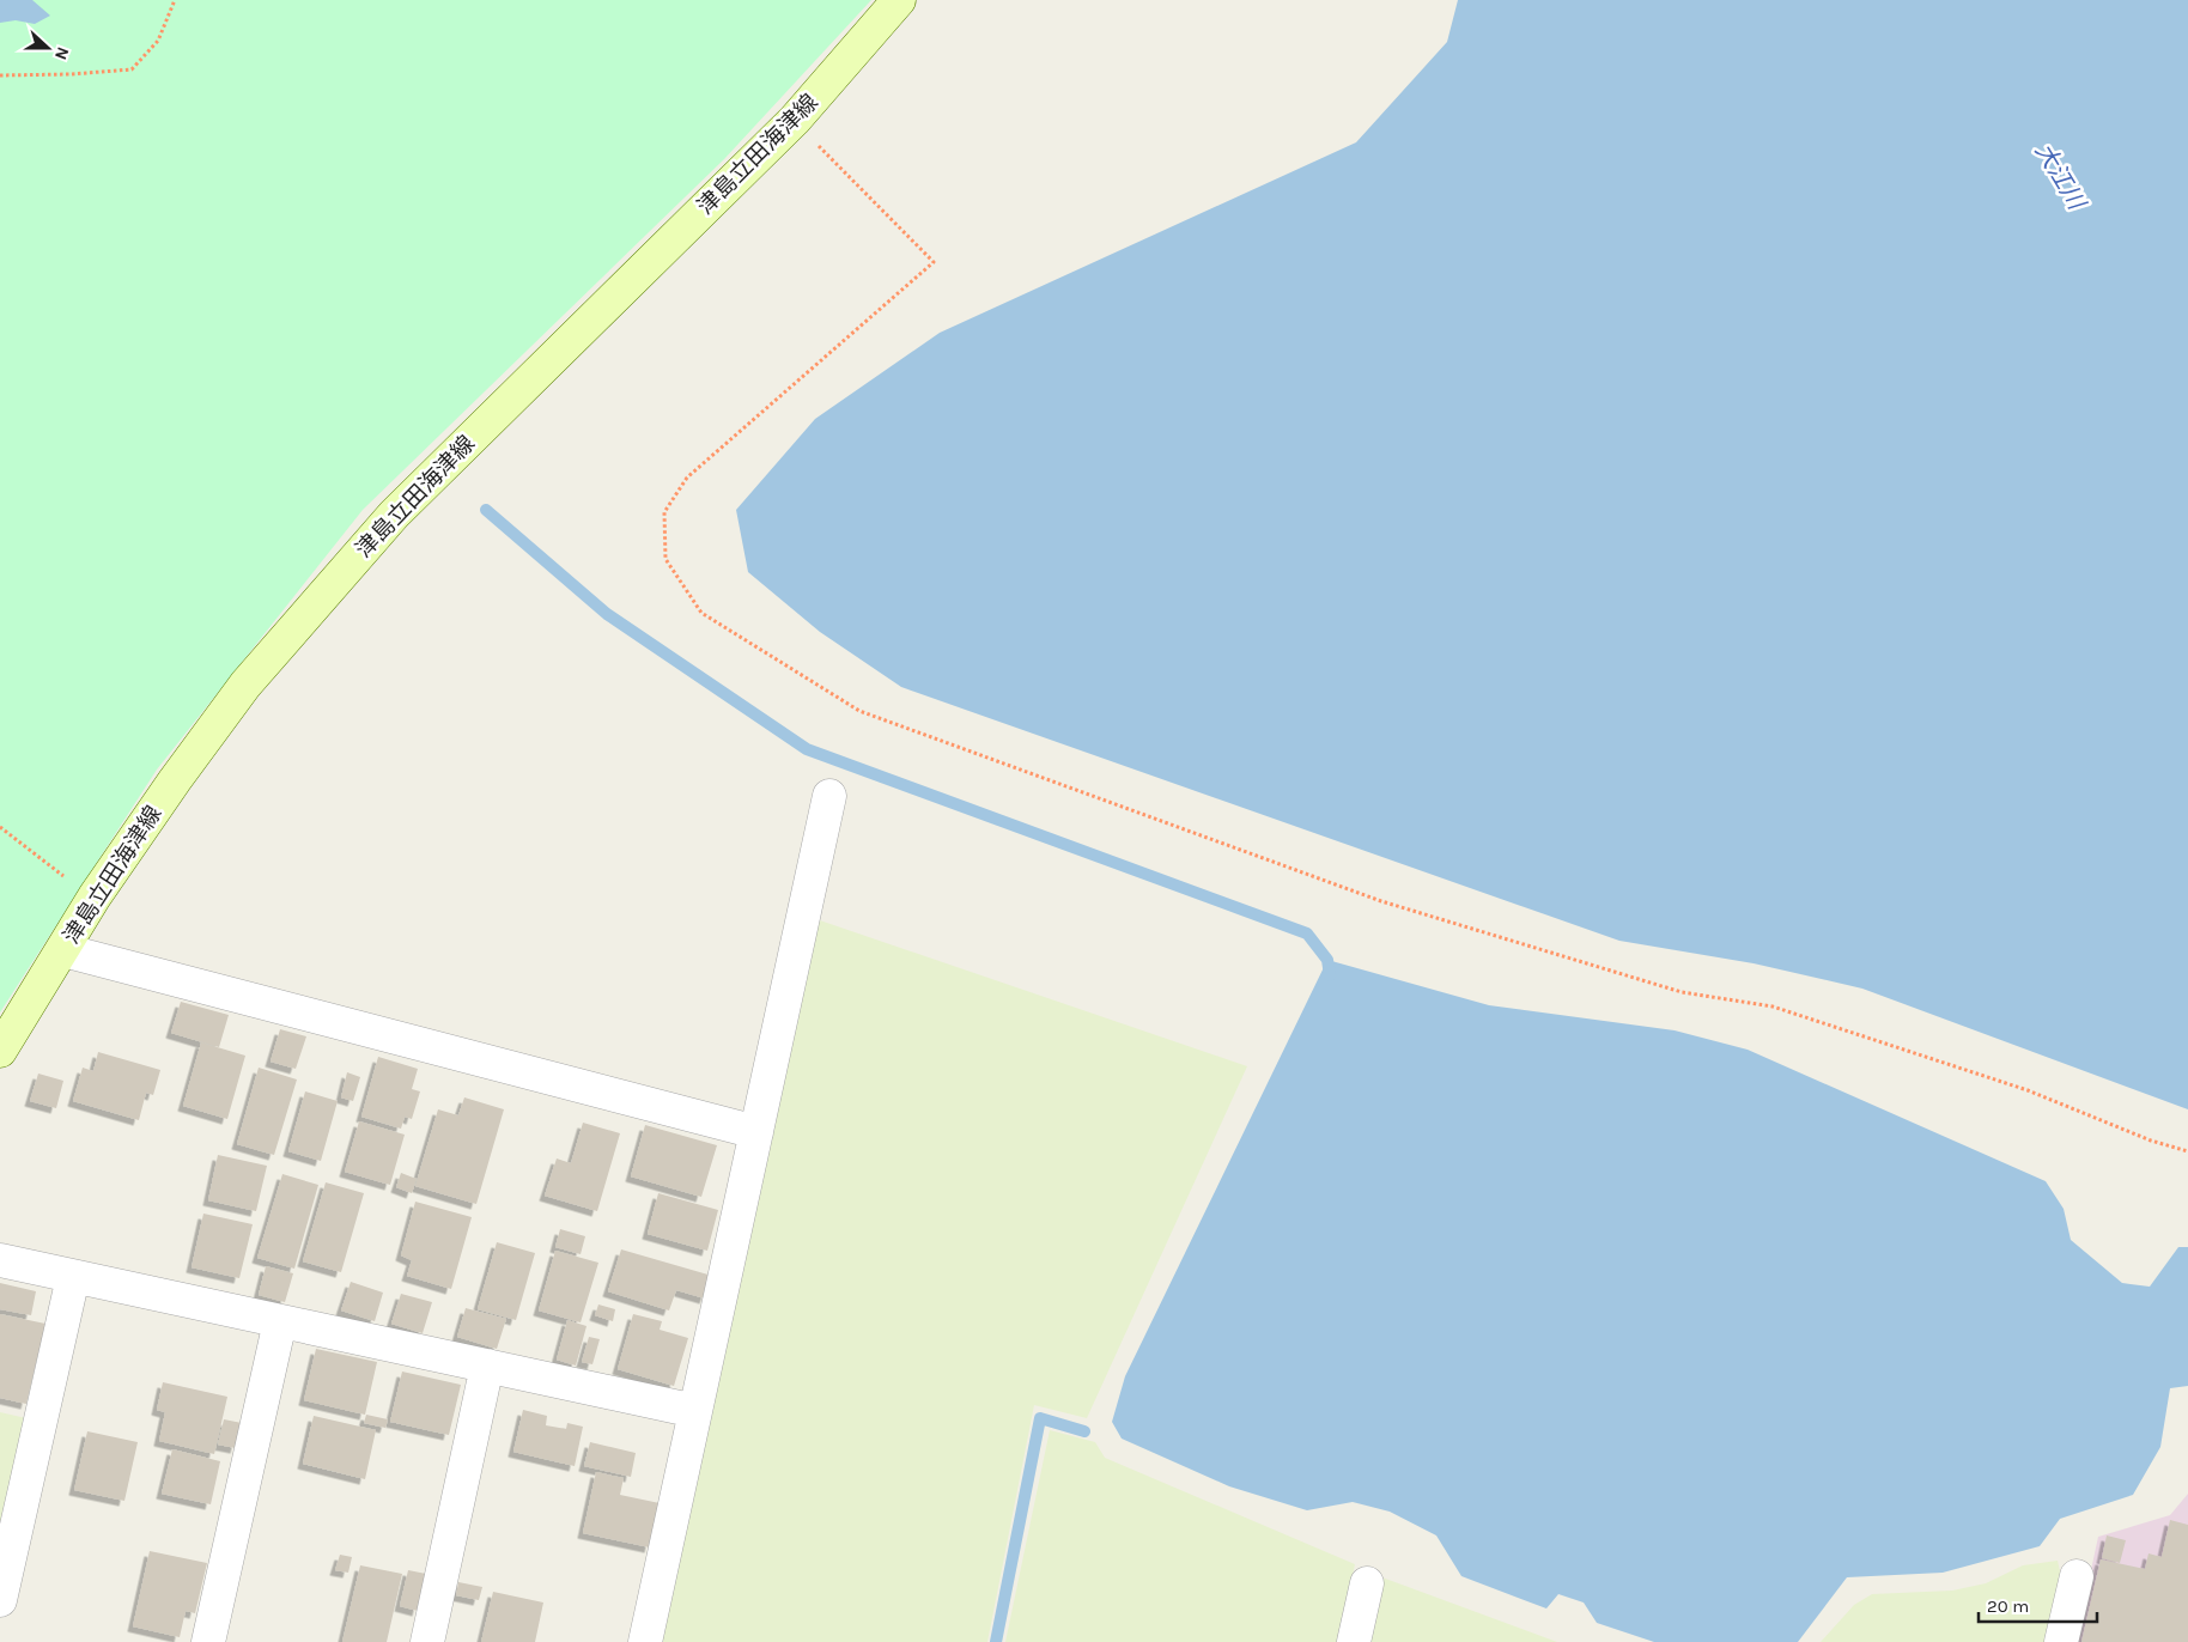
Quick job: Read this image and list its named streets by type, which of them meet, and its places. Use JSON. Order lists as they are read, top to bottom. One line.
{"streets":{"main road":["津島立田海津線"]},"water":["大江川"],"scale_bar":"20 m","north":"right"}
